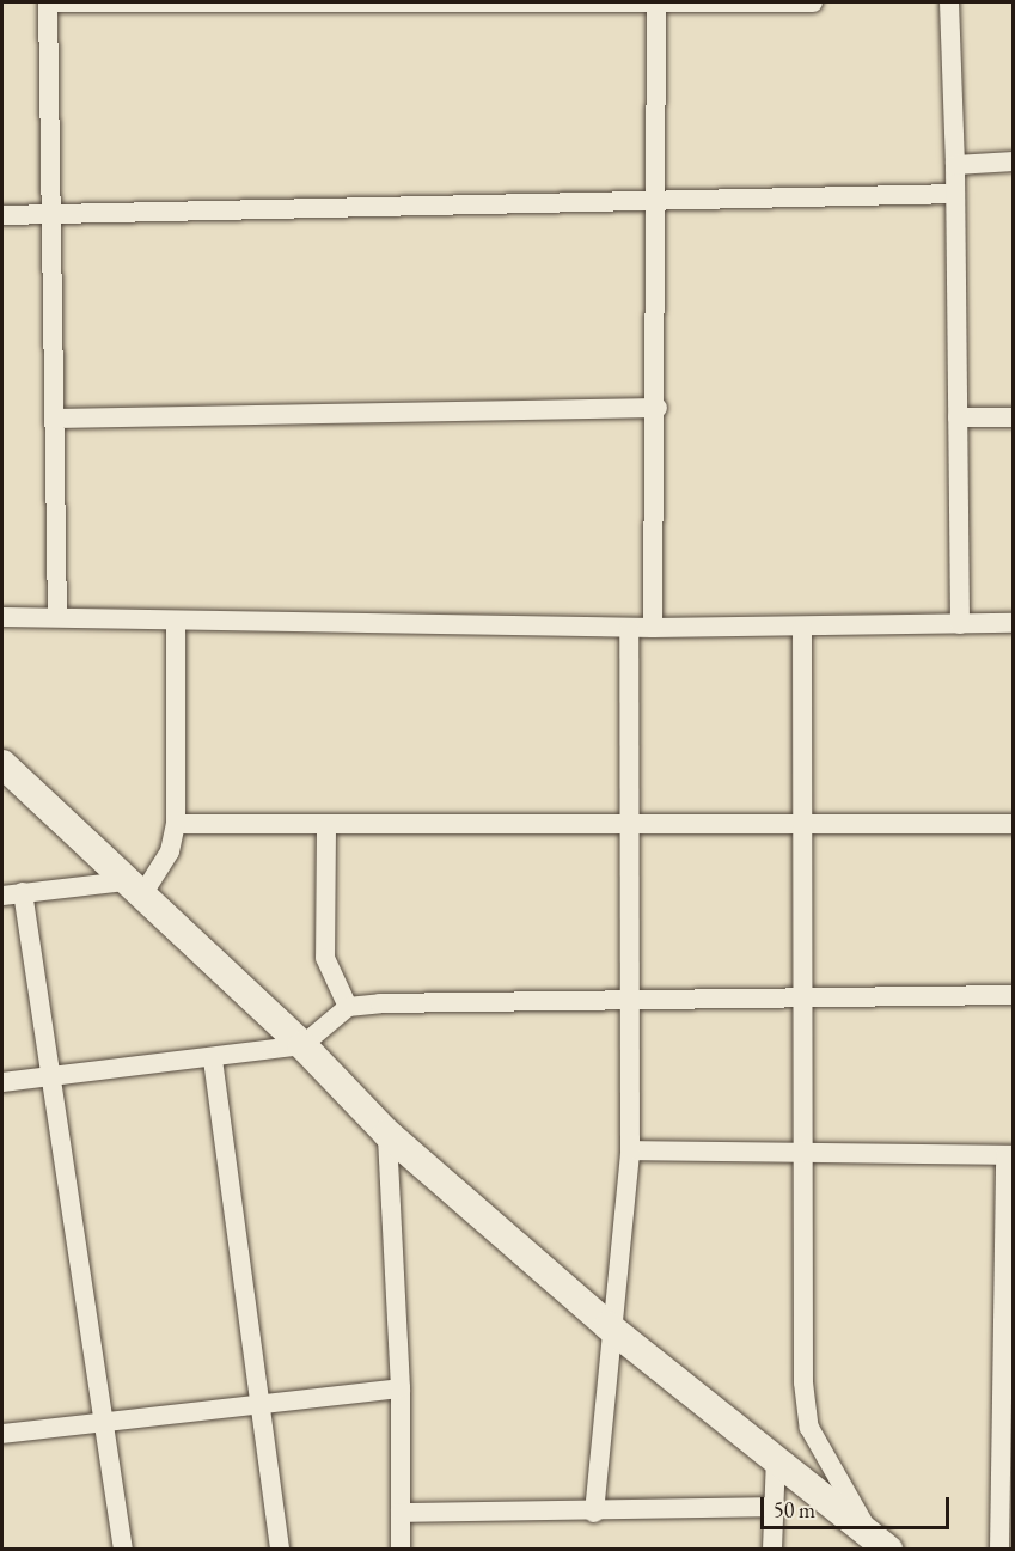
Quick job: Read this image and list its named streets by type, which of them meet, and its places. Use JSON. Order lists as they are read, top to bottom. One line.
{"scale_bar":"50 m"}
